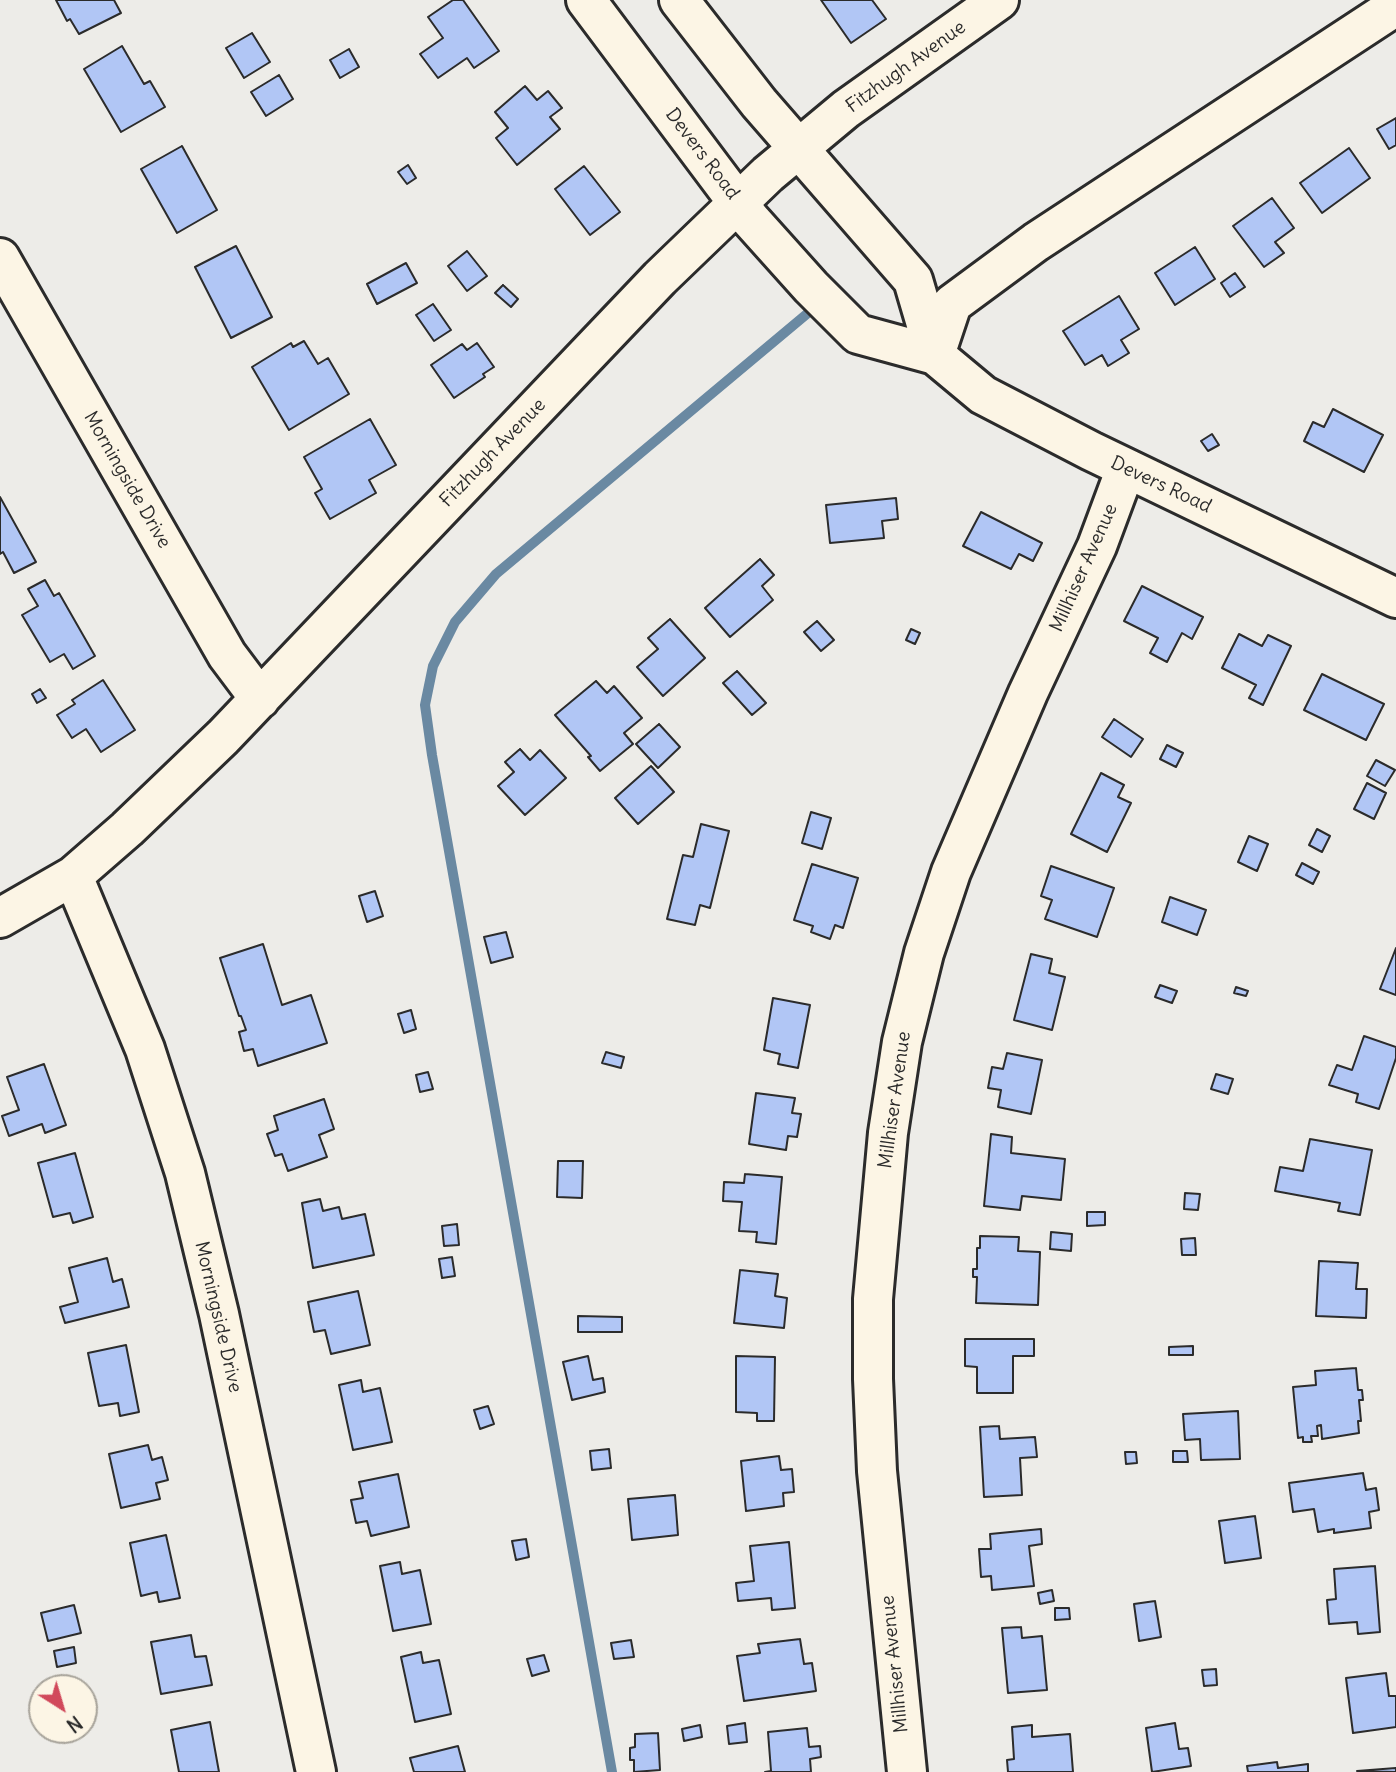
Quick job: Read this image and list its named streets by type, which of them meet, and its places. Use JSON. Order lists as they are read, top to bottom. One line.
{"streets":{"street":["Fitzhugh Avenue","Devers Road","Morningside Drive","Millhiser Avenue"]},"crossings":[["Fitzhugh Avenue","Devers Road"],["Fitzhugh Avenue","Morningside Drive"],["Devers Road","Millhiser Avenue"]],"north":"bottom right"}
